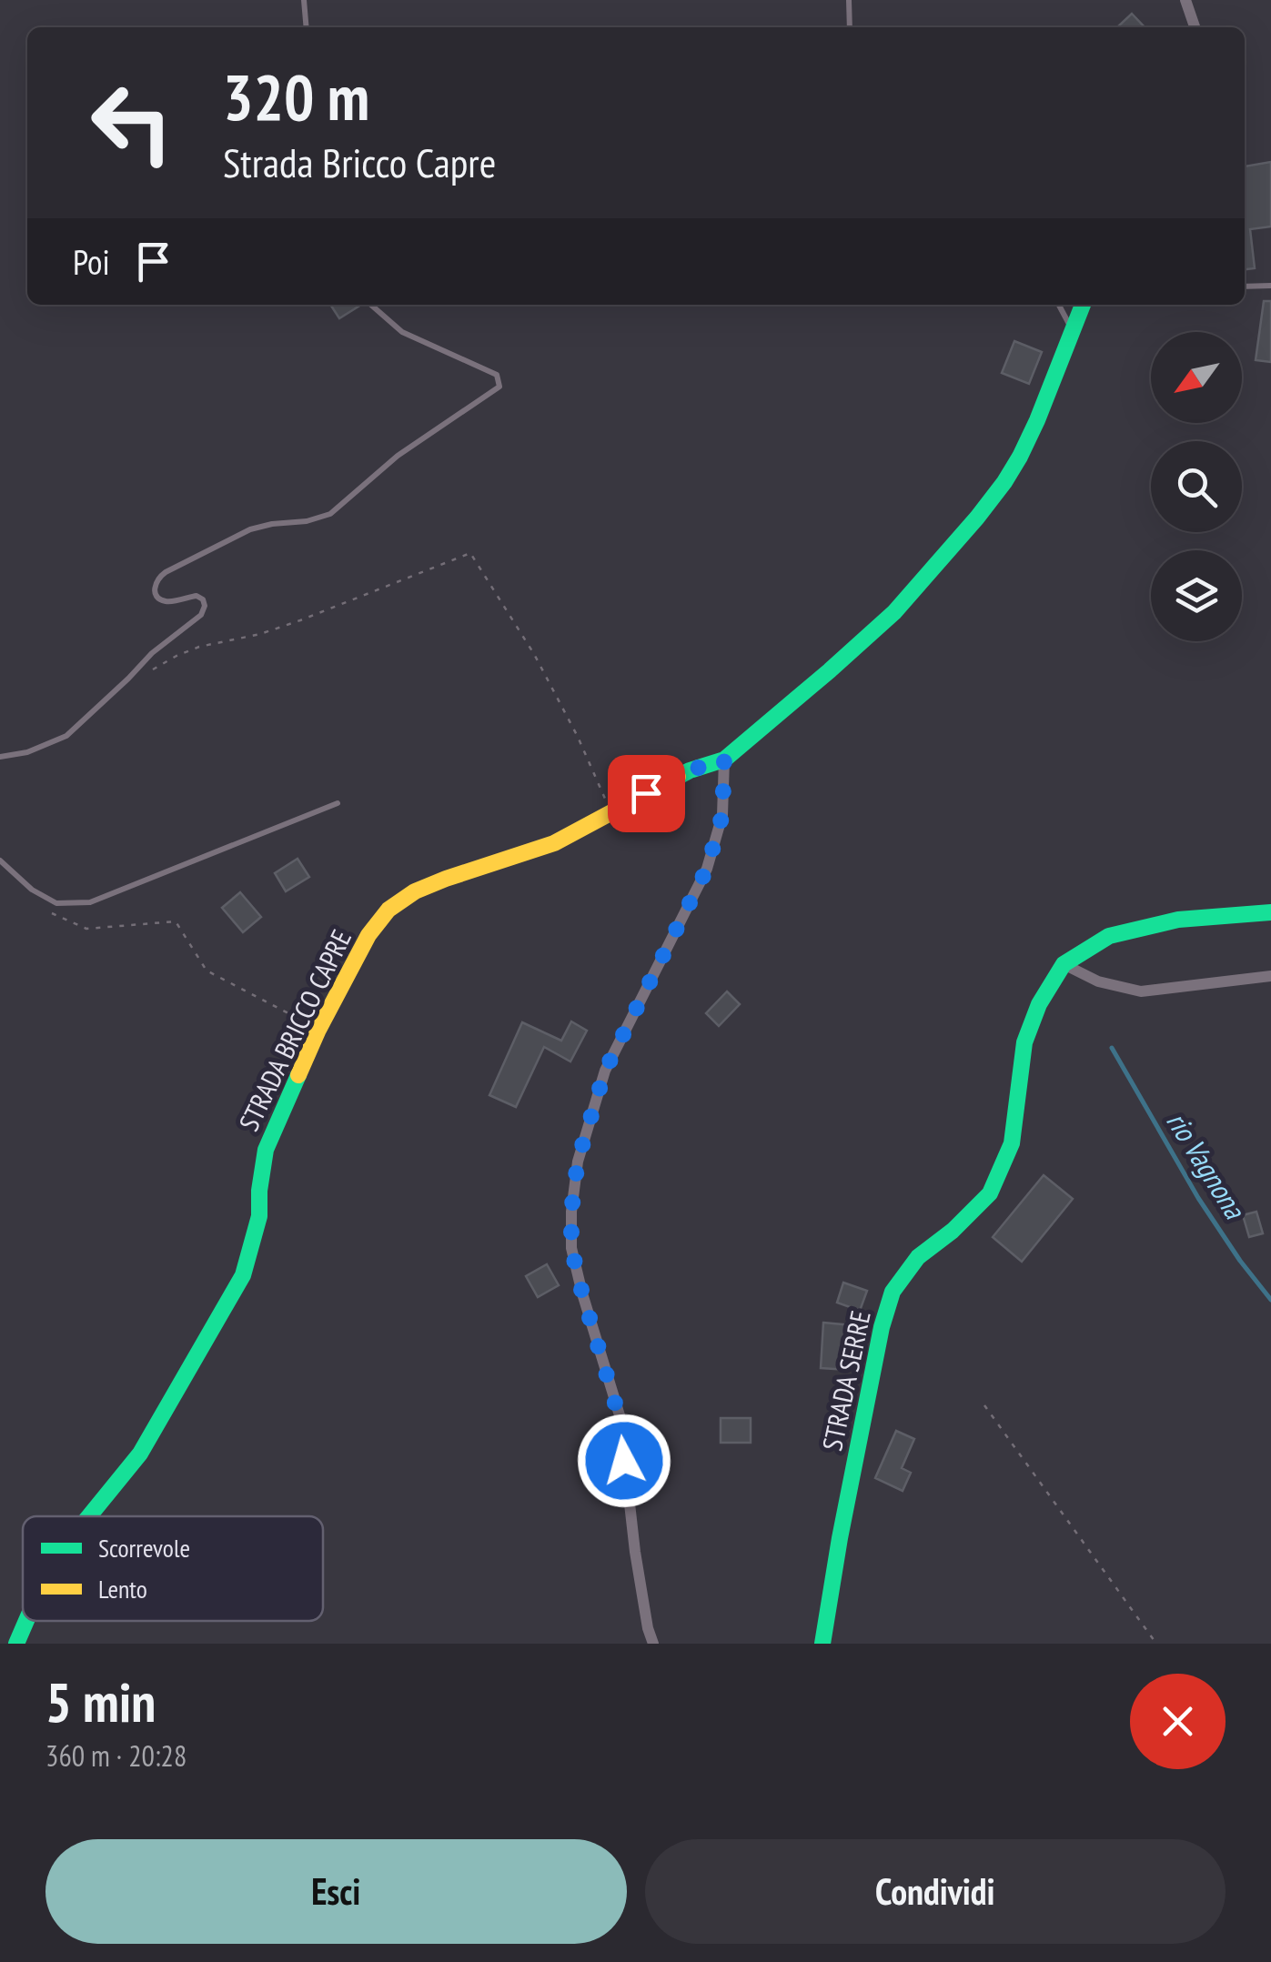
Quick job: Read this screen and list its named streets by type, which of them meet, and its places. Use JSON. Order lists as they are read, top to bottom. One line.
{"streets":{"street":["STRADA BRICCO CAPRE","STRADA SERRE"]},"water":["rio Vagnona"],"legend":["Scorrevole","Lento"],"north":"bottom left","page":{"turn":["320 m","Strada Bricco Capre"],"then":"Poi","heading":["5 min","360 m · 20:28"],"buttons":["Esci","Condividi"]}}
